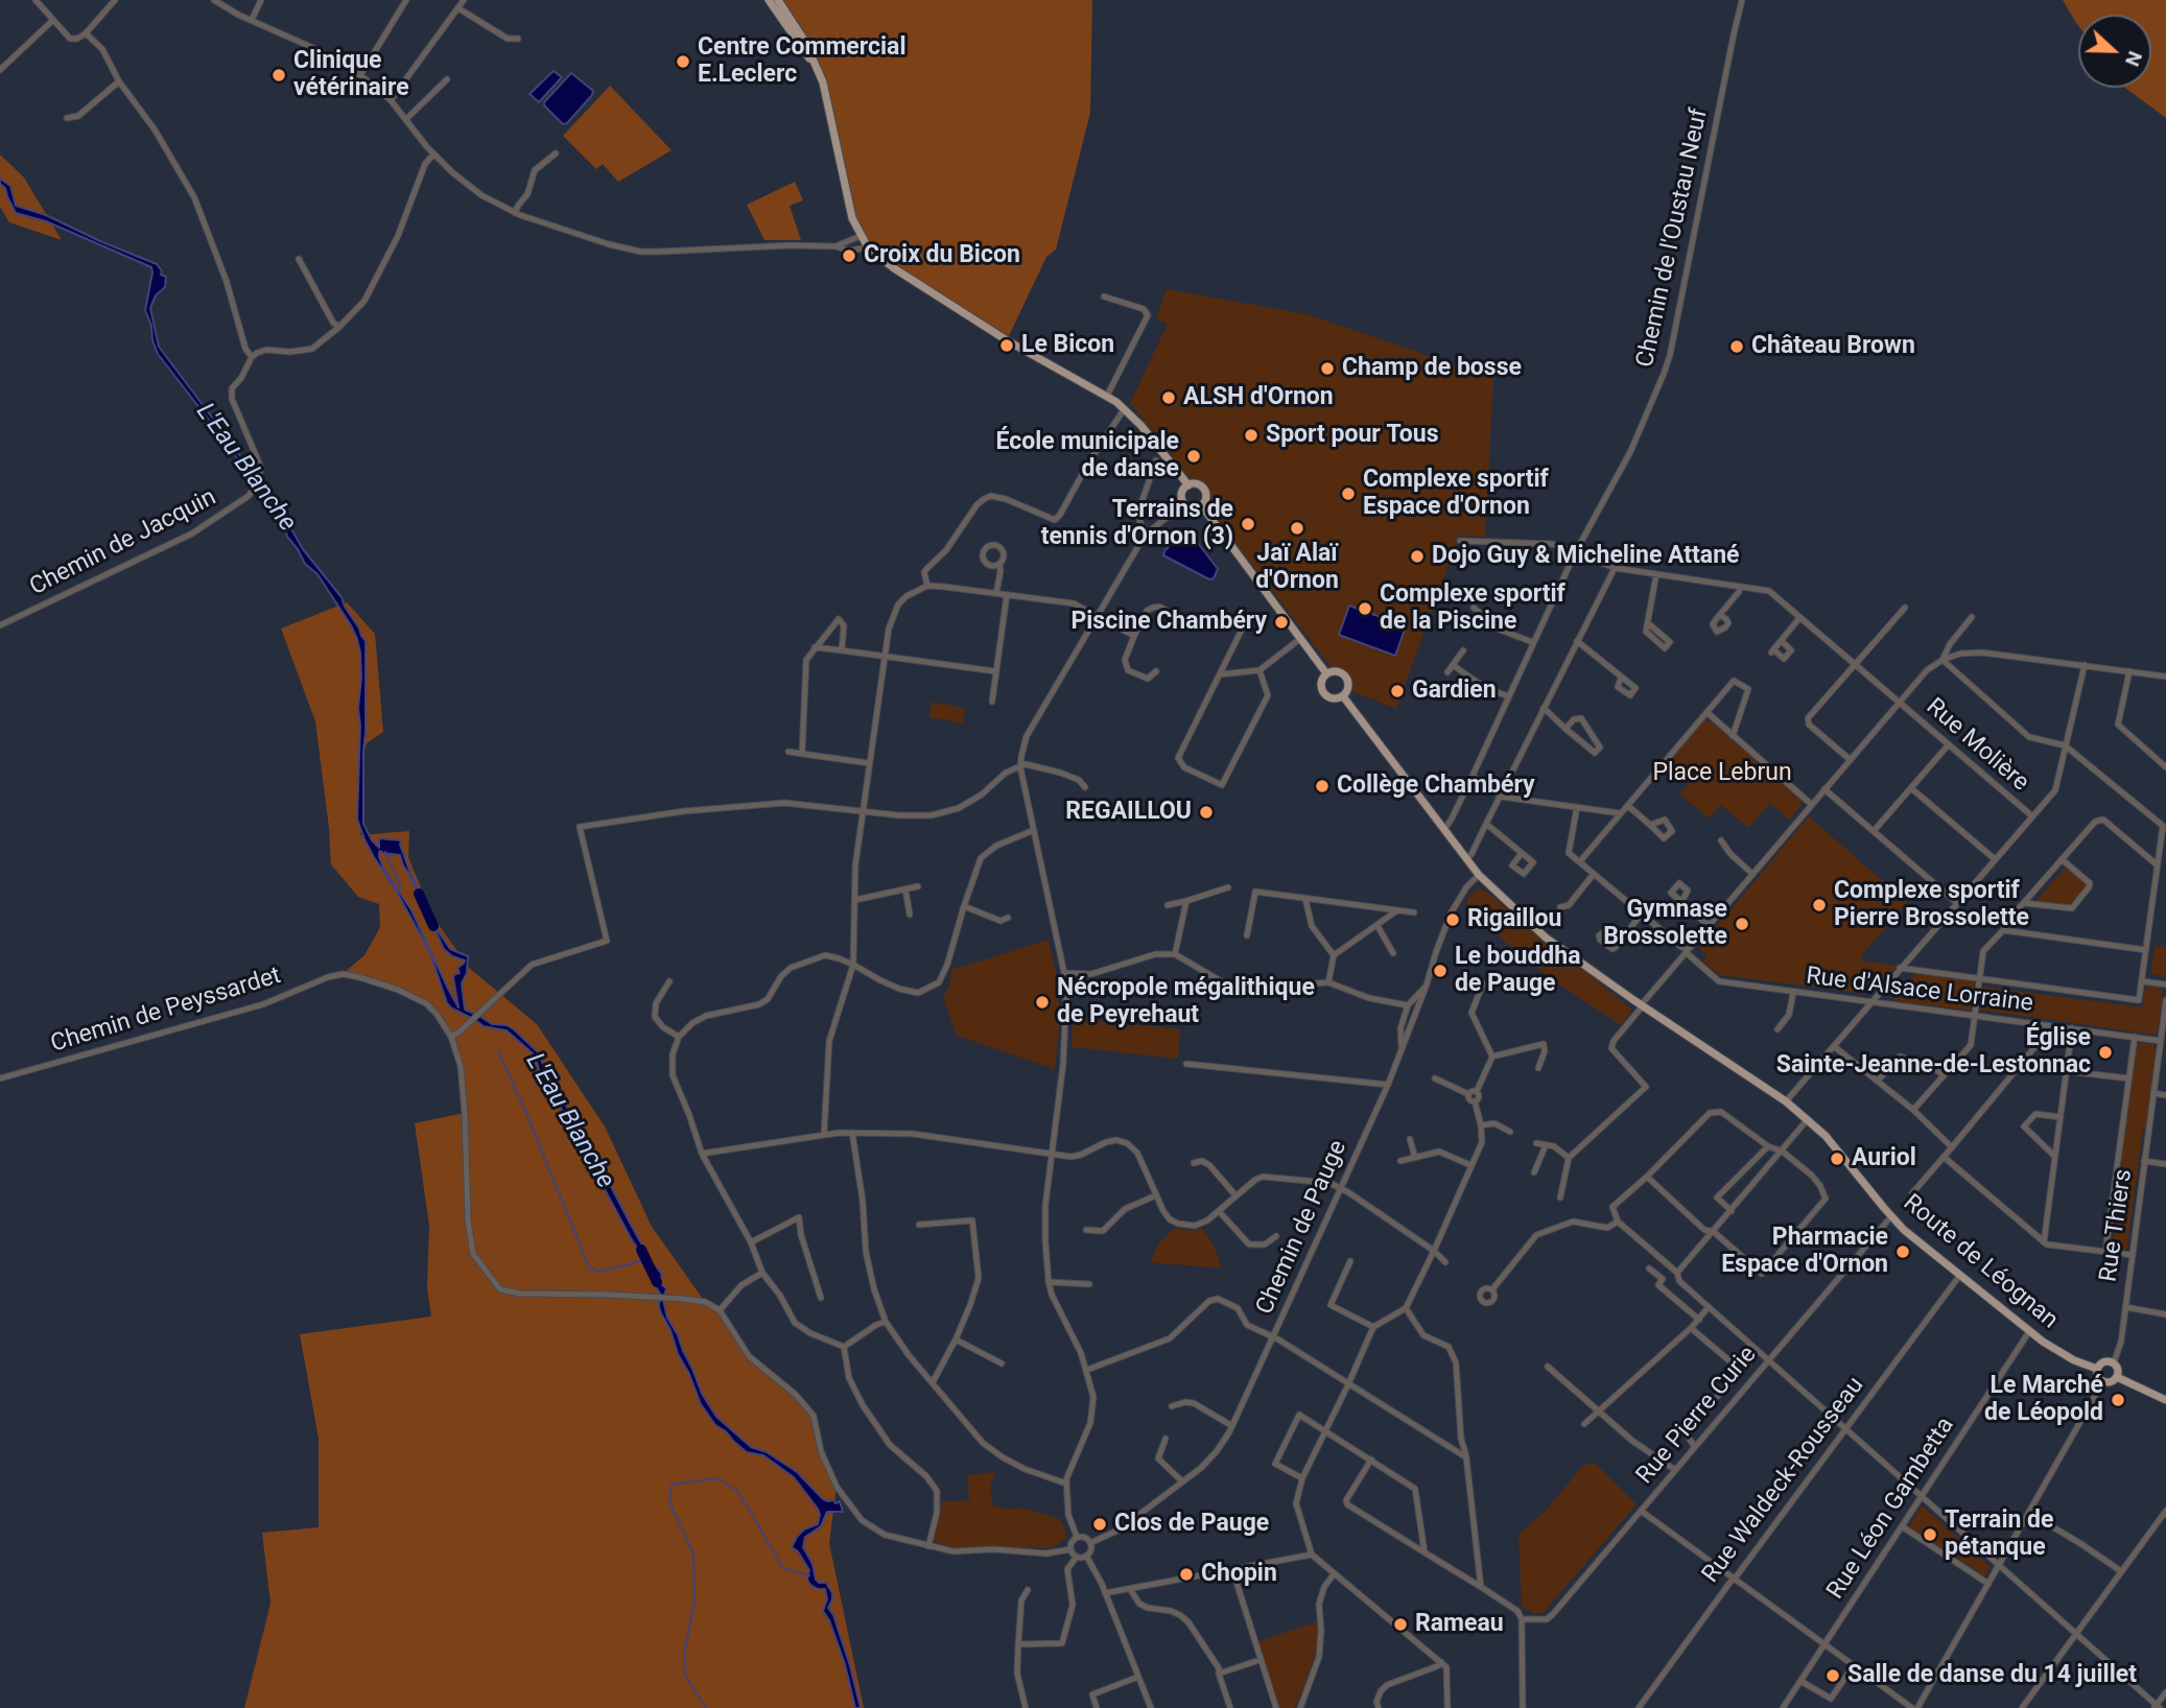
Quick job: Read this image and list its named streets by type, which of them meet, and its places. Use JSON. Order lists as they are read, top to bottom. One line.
{"streets":{"main road":["Route de Léognan"],"street":["Chemin de l'Oustau Neuf","Chemin de Jacquin","Rue Molière","Rue d'Alsace Lorraine","Chemin de Peyssardet","Rue Thiers","Chemin de Pauge","Rue Pierre Curie","Rue Waldeck-Rousseau","Rue Léon Gambetta"]},"crossings":[["Chemin de l'Oustau Neuf","Route de Léognan"],["Rue d'Alsace Lorraine","Rue Thiers"],["Rue Thiers","Route de Léognan"],["Chemin de Pauge","Route de Léognan"],["Route de Léognan","Rue Pierre Curie"],["Route de Léognan","Rue Waldeck-Rousseau"],["Route de Léognan","Rue Léon Gambetta"]],"water":["L'Eau Blanche"],"parks":["Place Lebrun"],"places":["Centre Commercial E.Leclerc","Clinique vétérinaire","Croix du Bicon","Le Bicon","Château Brown","Champ de bosse","ALSH d'Ornon","Sport pour Tous","École municipale de danse","Complexe sportif Espace d'Ornon","Terrains de tennis d'Ornon (3)","Jaï Alaï d'Ornon","Dojo Guy & Micheline Attané","Complexe sportif de la Piscine","Piscine Chambéry","Gardien","Collège Chambéry","REGAILLOU","Complexe sportif Pierre Brossolette","Rigaillou","Gymnase Brossolette","Le bouddha de Pauge","Nécropole mégalithique de Peyrehaut","Église Sainte-Jeanne-de-Lestonnac","Auriol","Pharmacie Espace d'Ornon","Le Marché de Léopold","Clos de Pauge","Terrain de pétanque","Chopin","Rameau","Salle de danse du 14 juillet"],"north":"right"}
